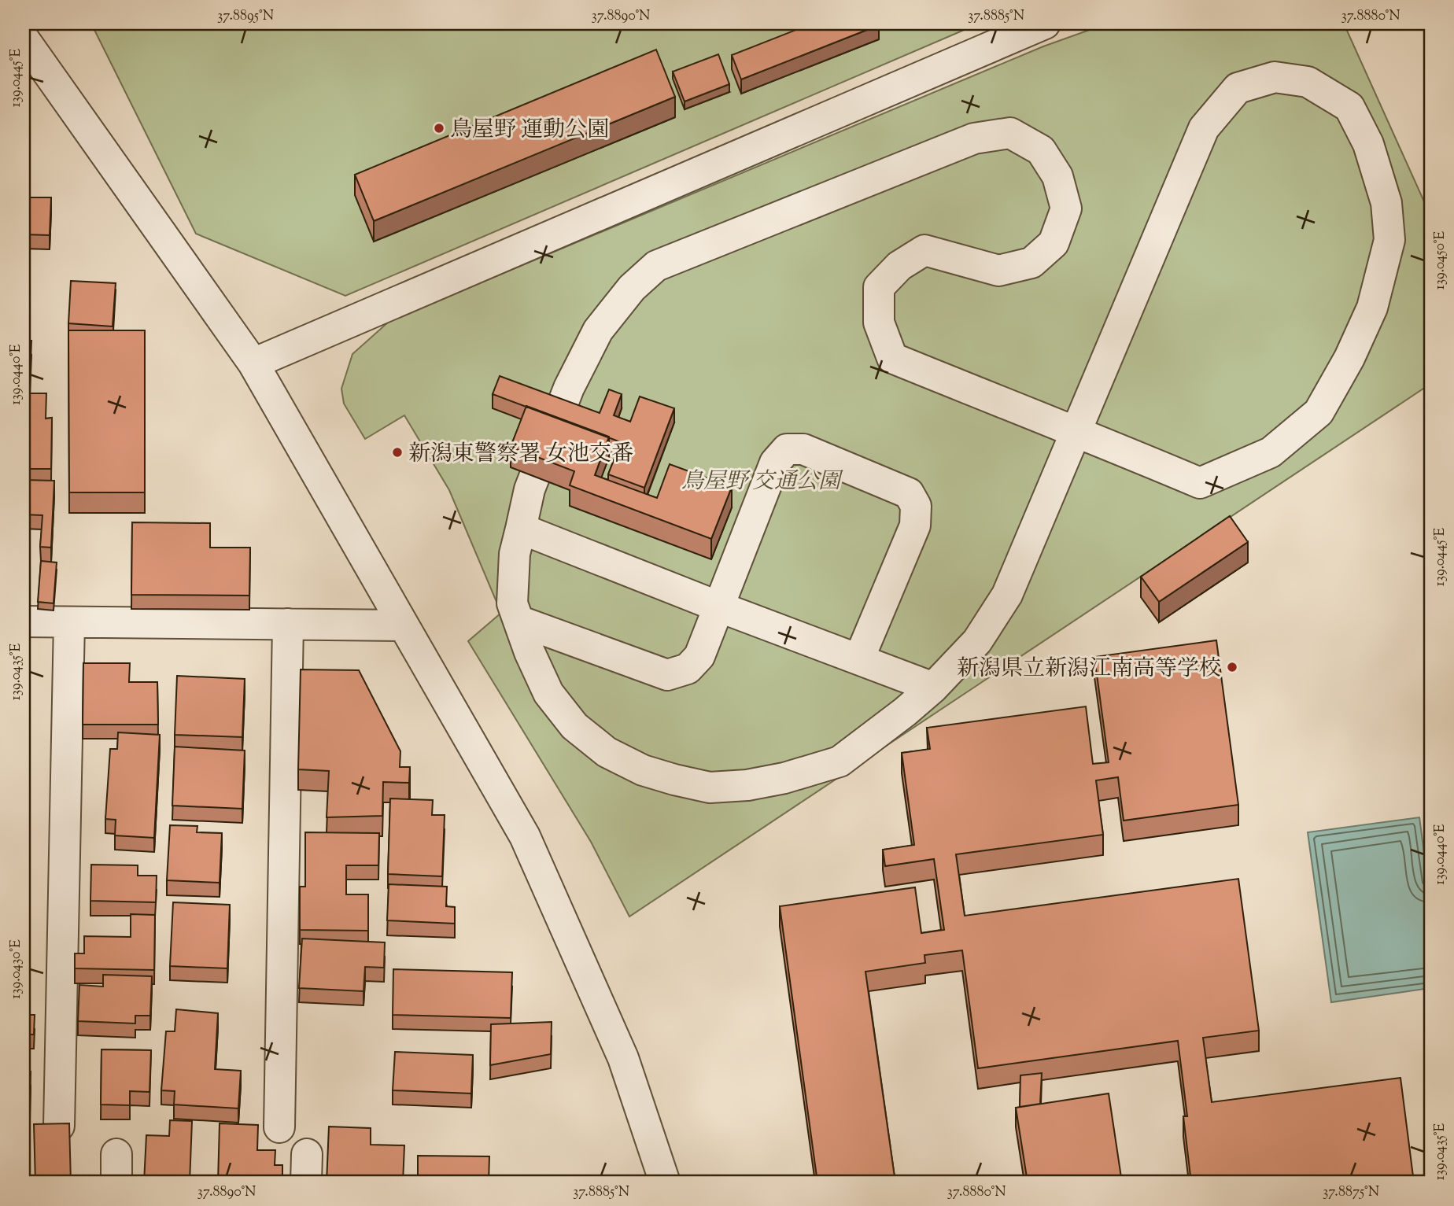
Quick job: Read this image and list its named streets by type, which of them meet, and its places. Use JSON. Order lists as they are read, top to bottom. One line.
{"parks":["鳥屋野 交通公園"],"places":["鳥屋野 運動公園","新潟東警察署 女池交番","新潟県立新潟江南高等学校"],"coordinates":["37.8895°N","37.8890°N","37.8885°N","37.8880°N","139.0445°E","139.0450°E","139.0440°E","139.0435°E","139.0430°E","37.8875°N"]}
